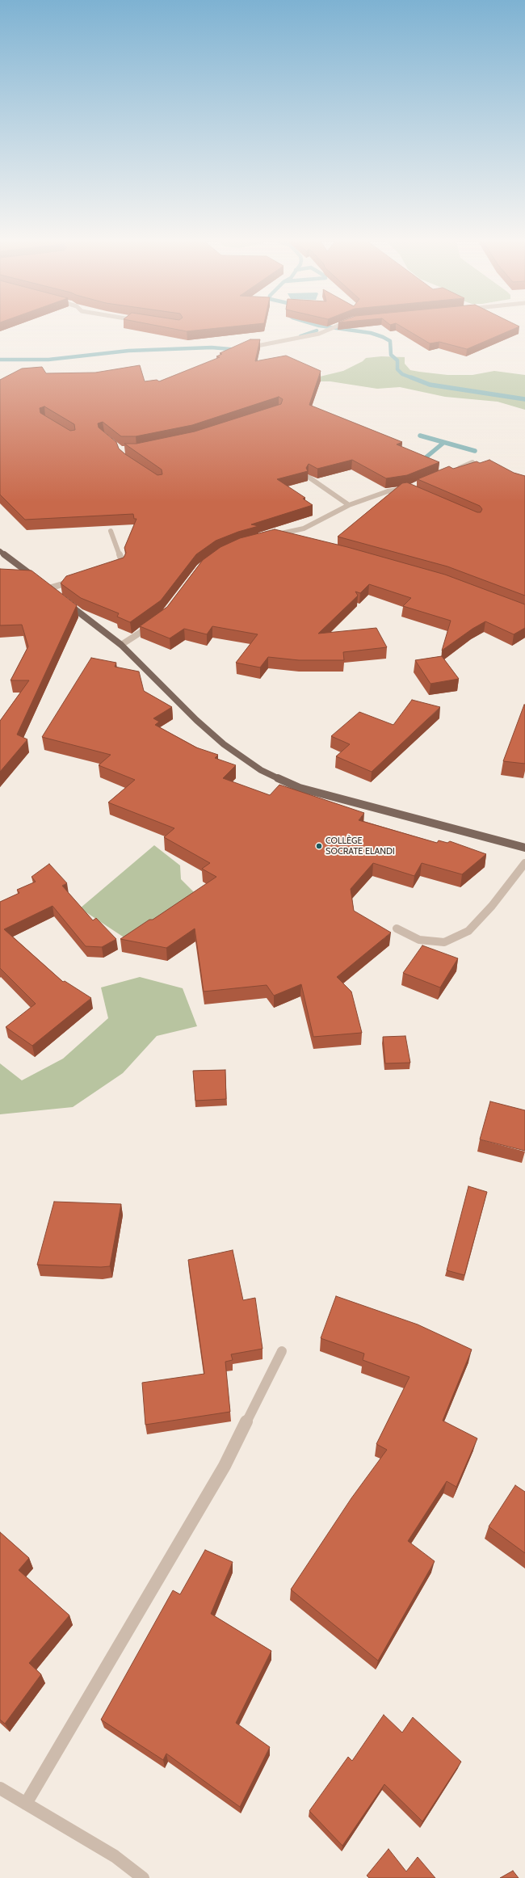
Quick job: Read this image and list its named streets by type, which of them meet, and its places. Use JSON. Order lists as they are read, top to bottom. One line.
{"places":["COLLÈGE SOCRATE ELANDI"]}
